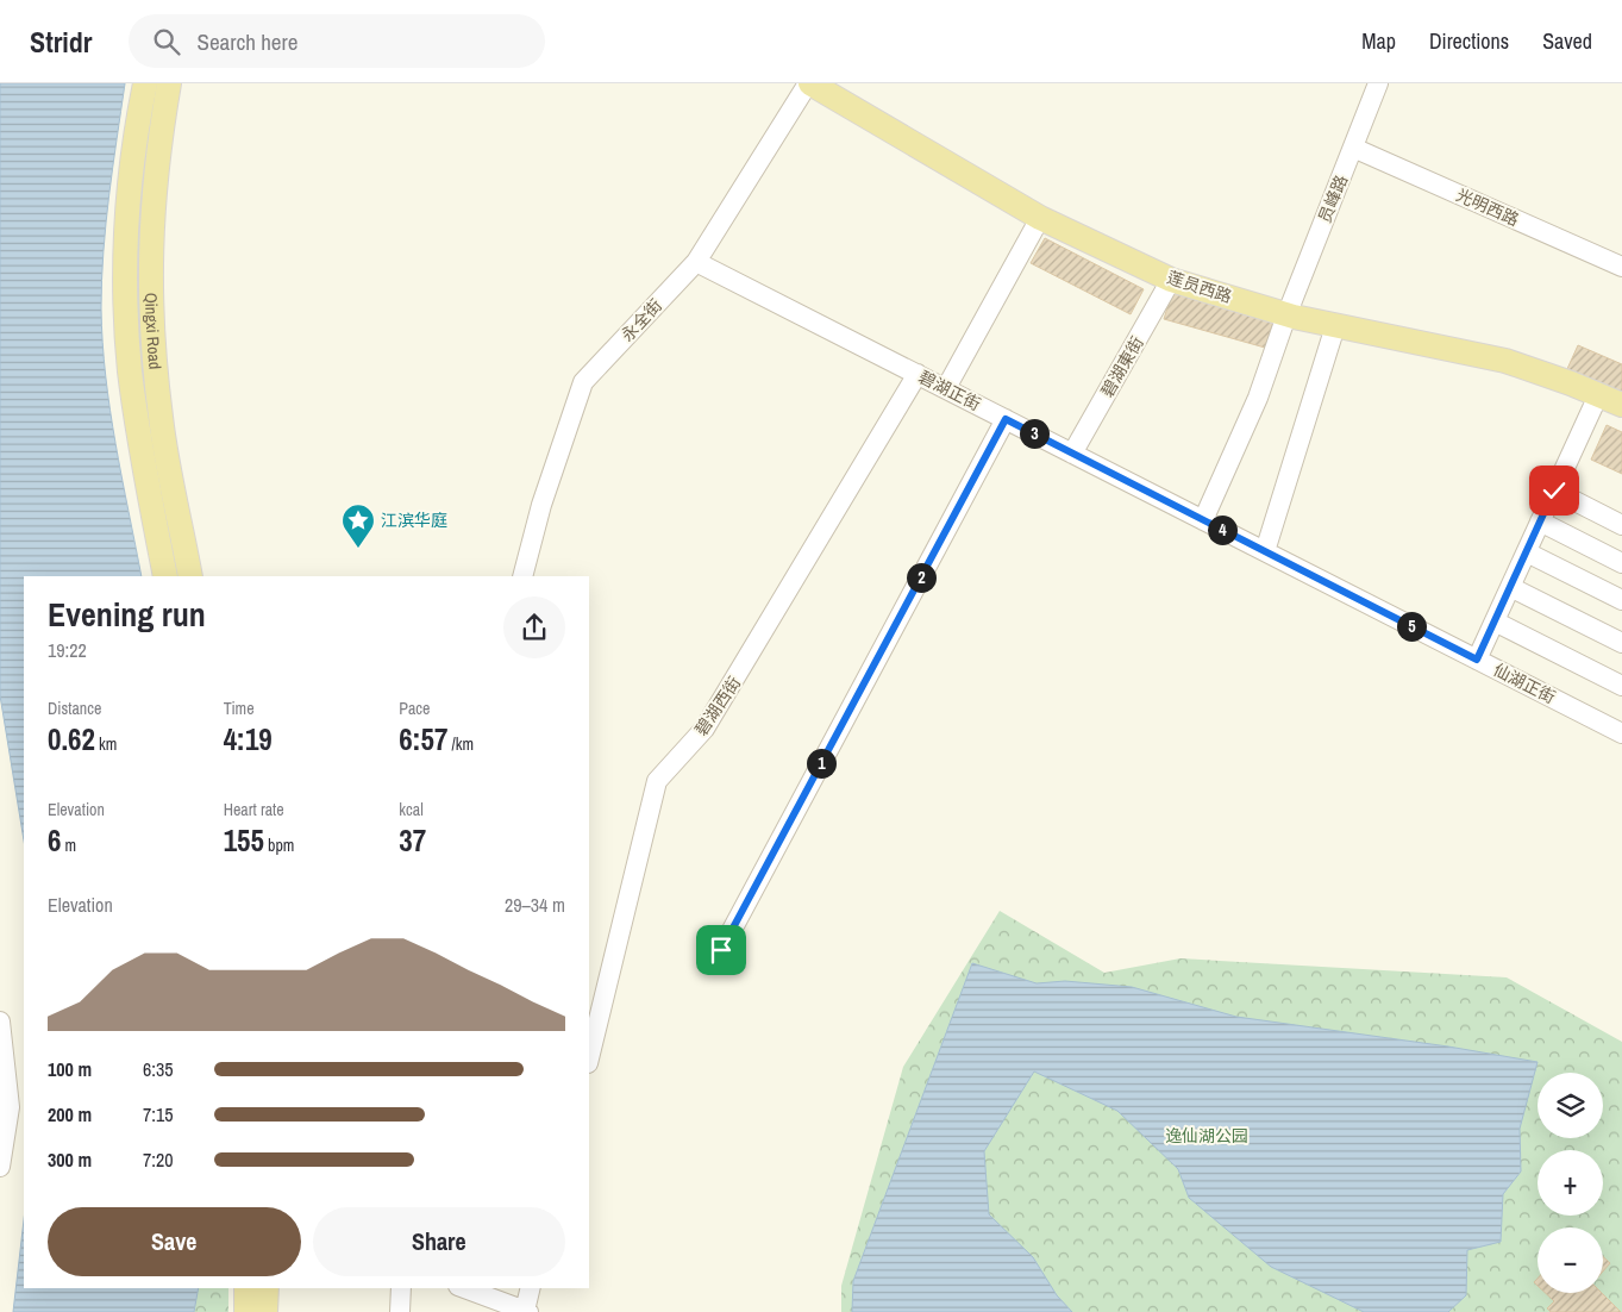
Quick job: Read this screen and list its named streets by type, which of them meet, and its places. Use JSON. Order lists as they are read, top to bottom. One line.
{"streets":{"main road":["莲员西路","Qingxi Road"],"street":["员峰路","光明西路","永全街","碧湖東街","碧湖正街","仙湖正街","碧湖西街"]},"crossings":[["员峰路","光明西路"],["员峰路","莲员西路"],["员峰路","碧湖正街"],["员峰路","仙湖正街"],["莲员西路","永全街"],["莲员西路","碧湖東街"],["永全街","碧湖正街"],["碧湖東街","碧湖正街"],["碧湖正街","仙湖正街"],["碧湖正街","碧湖西街"]],"parks":["逸仙湖公园"],"places":{"place":["江滨华庭"]},"page":{"header":"Stridr","search":"Search here","nav":["Map","Directions","Saved"],"pins":["3","4","2","5","1"],"heading":["Evening run","19:22"],"stats":[["Distance","0.62 km"],["Time","4:19"],["Pace","6:57 /km"],["Elevation","6 m"],["Heart rate","155 bpm"],["kcal","37"]],"chart":["Elevation","29–34 m"],"list":[{"name":"100 m","note":"6:35"},{"name":"200 m","note":"7:15"},{"name":"300 m","note":"7:20"}],"map_buttons":["+","−"],"buttons":["Save","Share"]}}
